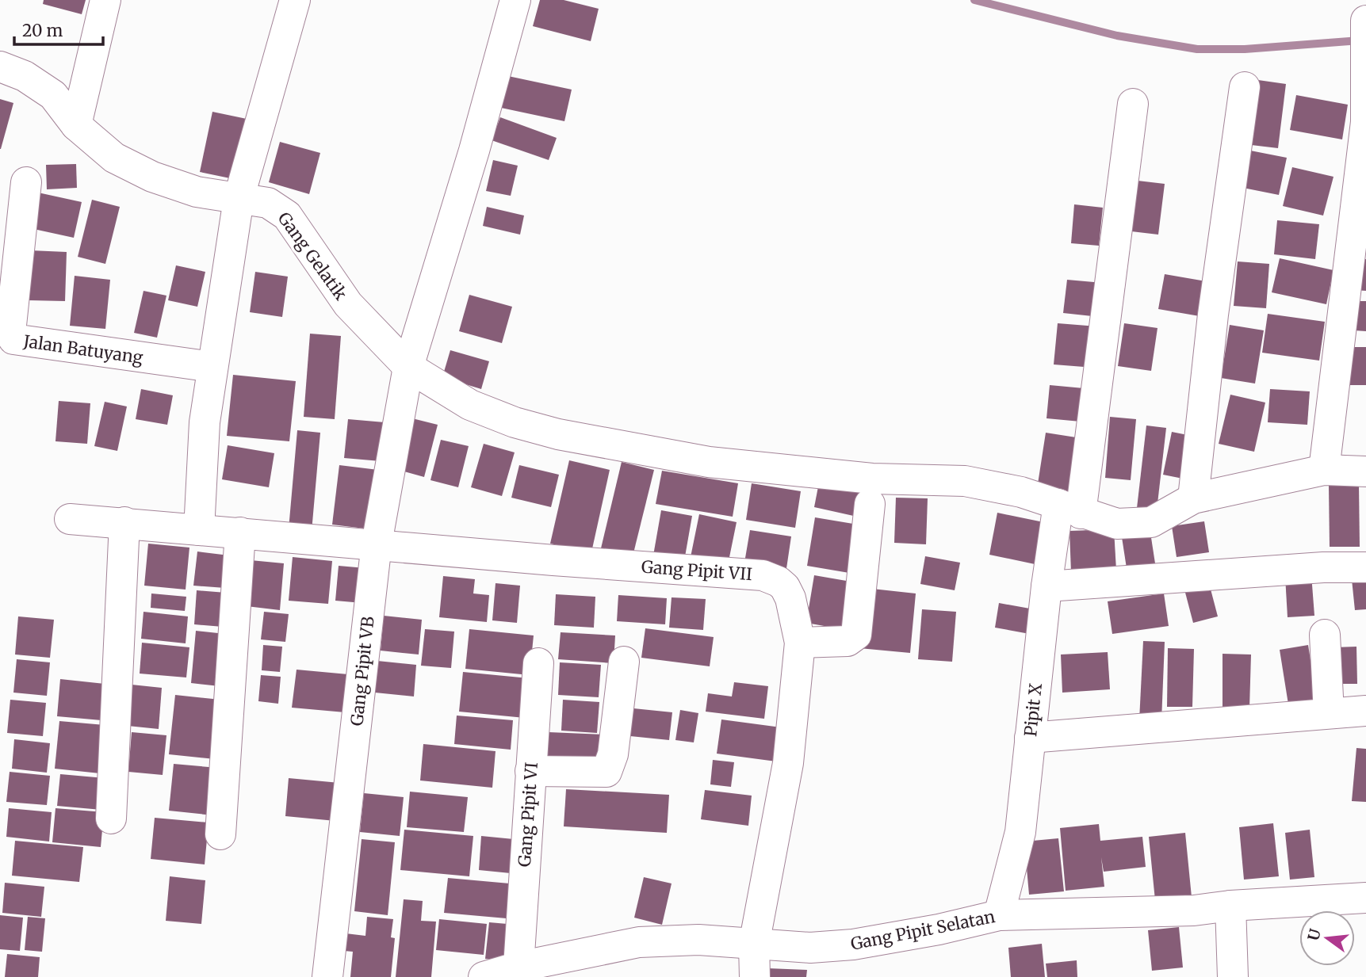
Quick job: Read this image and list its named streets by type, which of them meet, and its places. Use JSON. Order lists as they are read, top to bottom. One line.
{"streets":{"street":["Gang Gelatik","Jalan Batuyang","Gang Pipit VII","Gang Pipit VB","Pipit X","Gang Pipit VI","Gang Pipit Selatan"]},"crossings":[["Gang Gelatik","Gang Pipit VB"],["Gang Gelatik","Pipit X"],["Gang Pipit VII","Gang Pipit VB"],["Gang Pipit VII","Gang Pipit Selatan"],["Pipit X","Gang Pipit Selatan"],["Gang Pipit VI","Gang Pipit Selatan"]],"scale_bar":"20 m","north":"left"}
